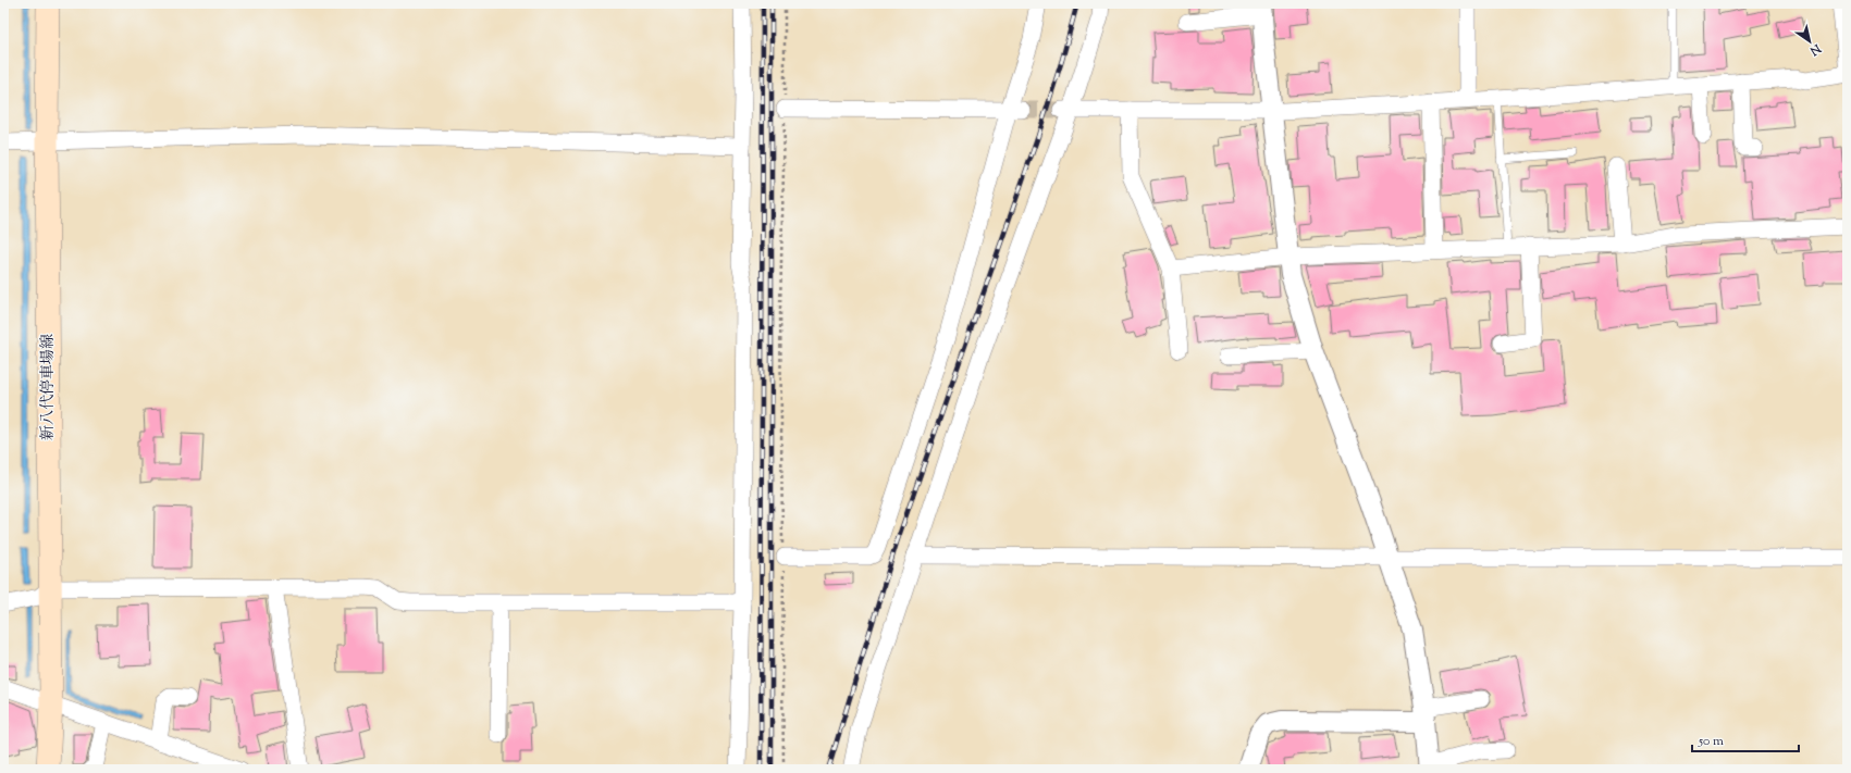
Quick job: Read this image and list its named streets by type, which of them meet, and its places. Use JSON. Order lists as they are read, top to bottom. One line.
{"streets":{"main road":["新八代停車場線"]},"scale_bar":"50 m","north":"bottom right"}
